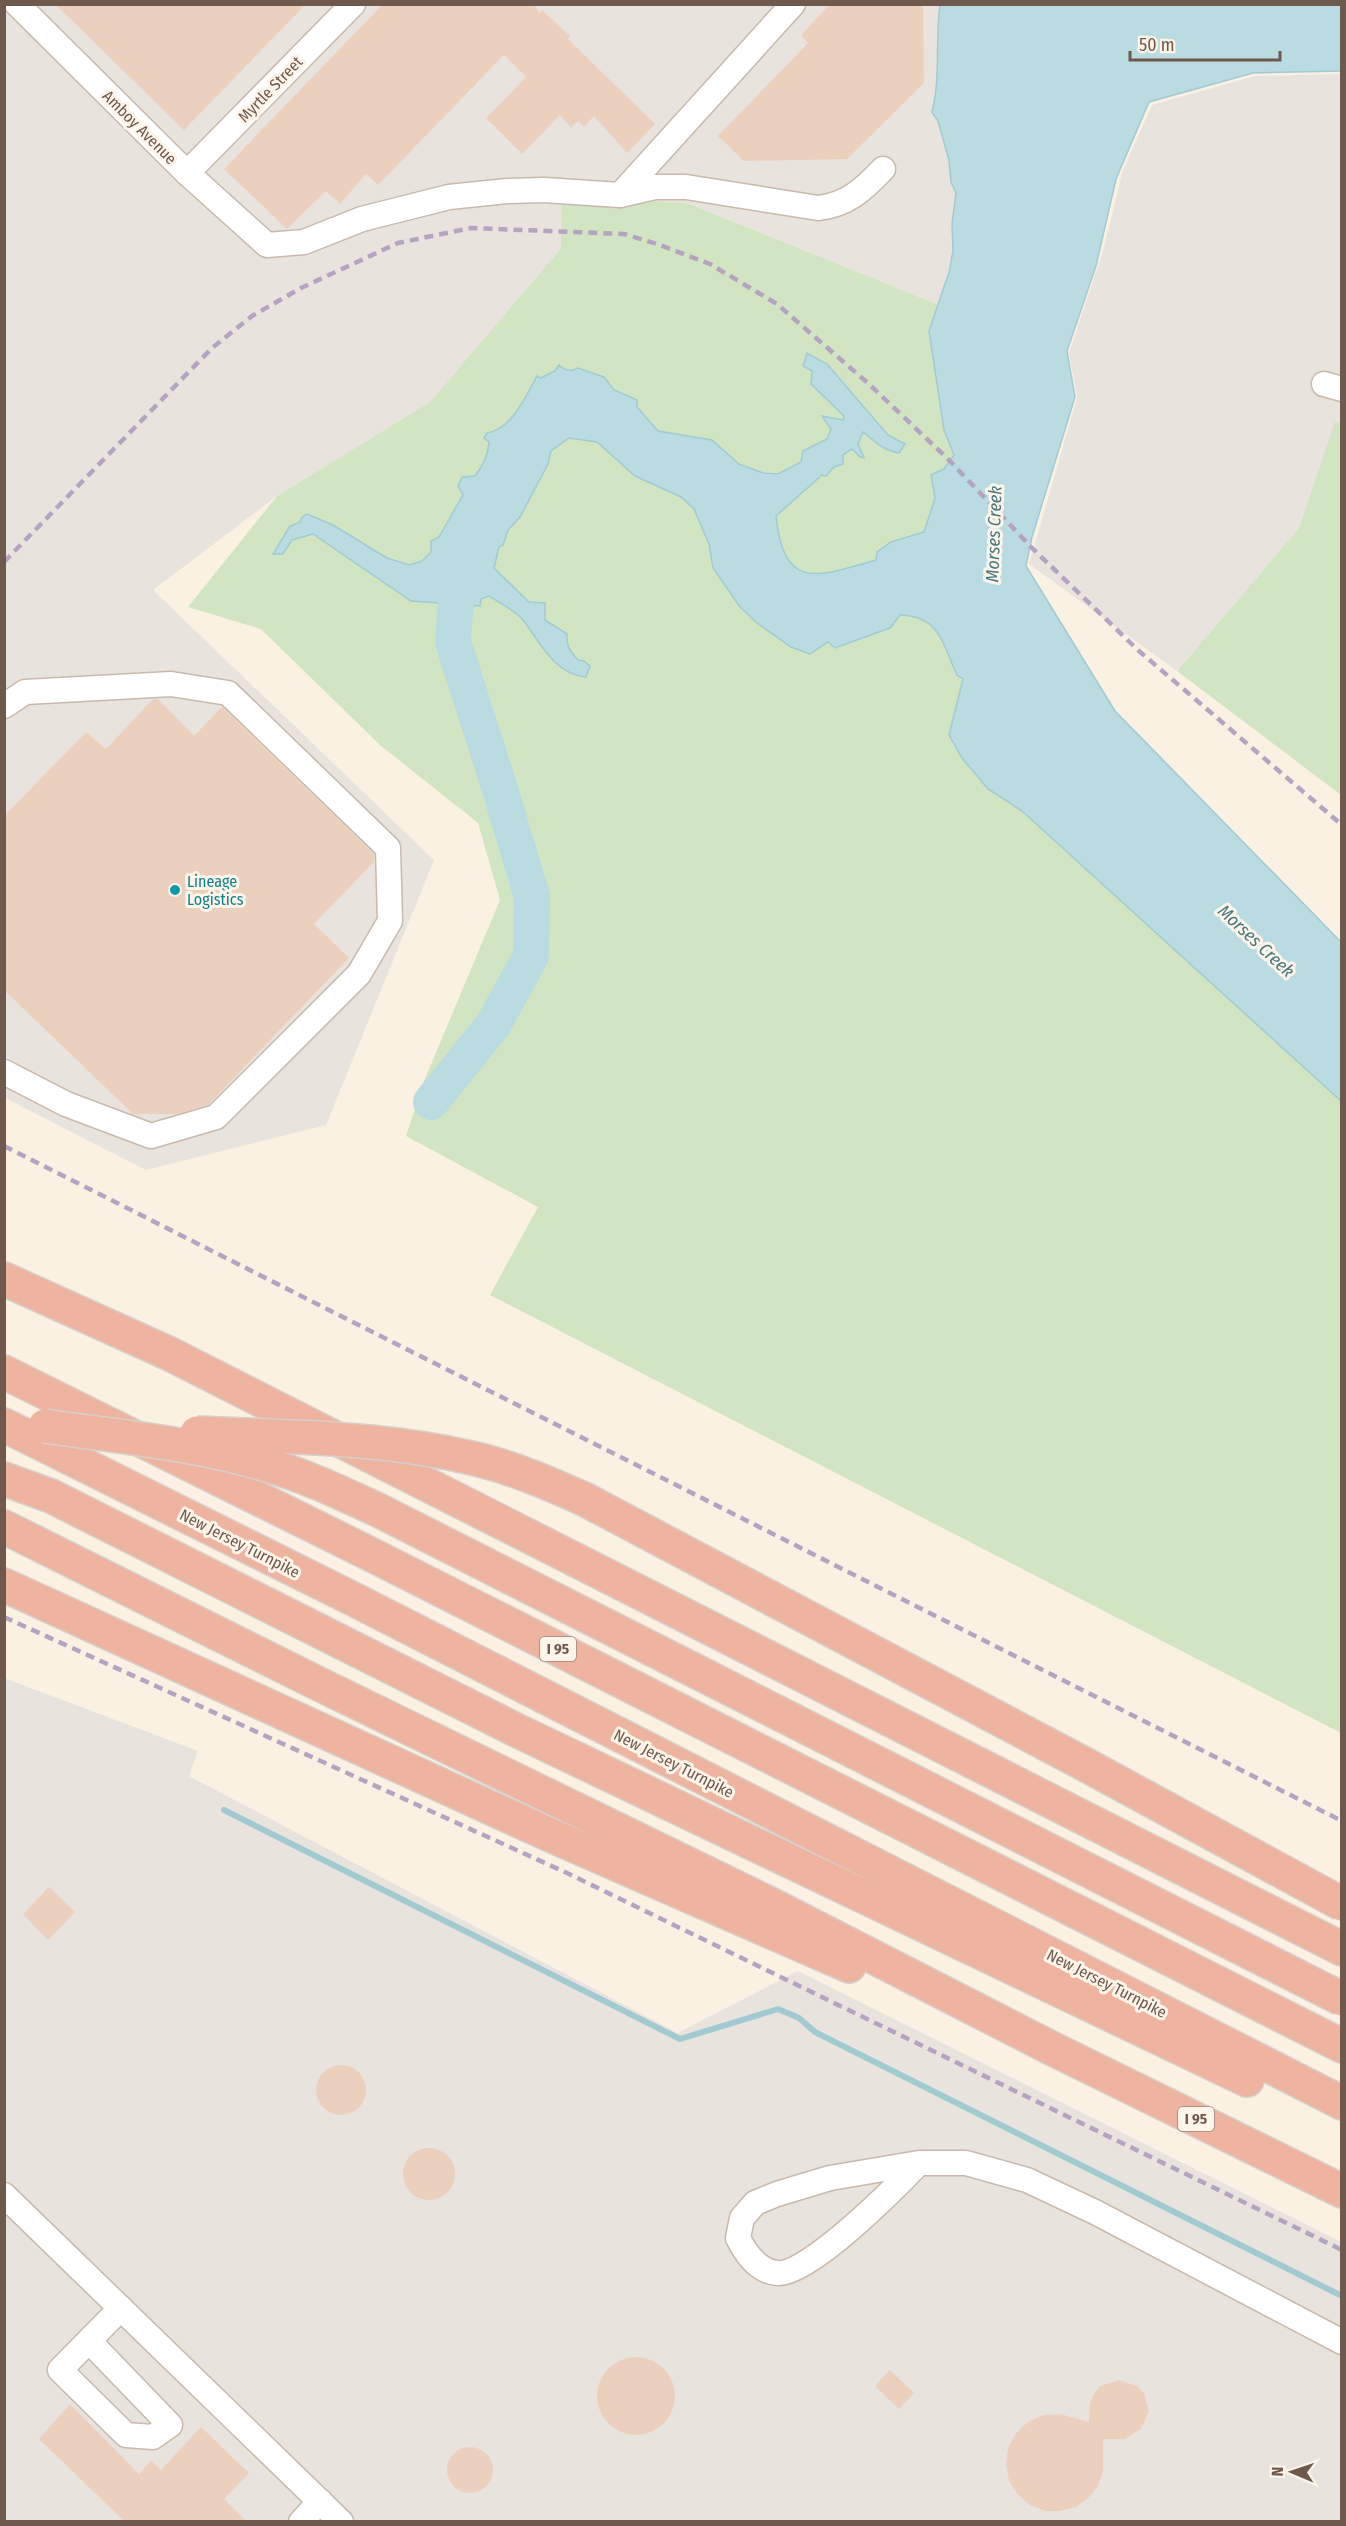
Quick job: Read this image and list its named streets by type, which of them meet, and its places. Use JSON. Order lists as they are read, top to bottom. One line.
{"streets":{"highway":["New Jersey Turnpike","I 95"],"street":["Myrtle Street","Amboy Avenue"]},"crossings":[["Myrtle Street","Amboy Avenue"]],"water":["Morses Creek"],"places":["Lineage Logistics"],"scale_bar":"50 m","north":"left"}
